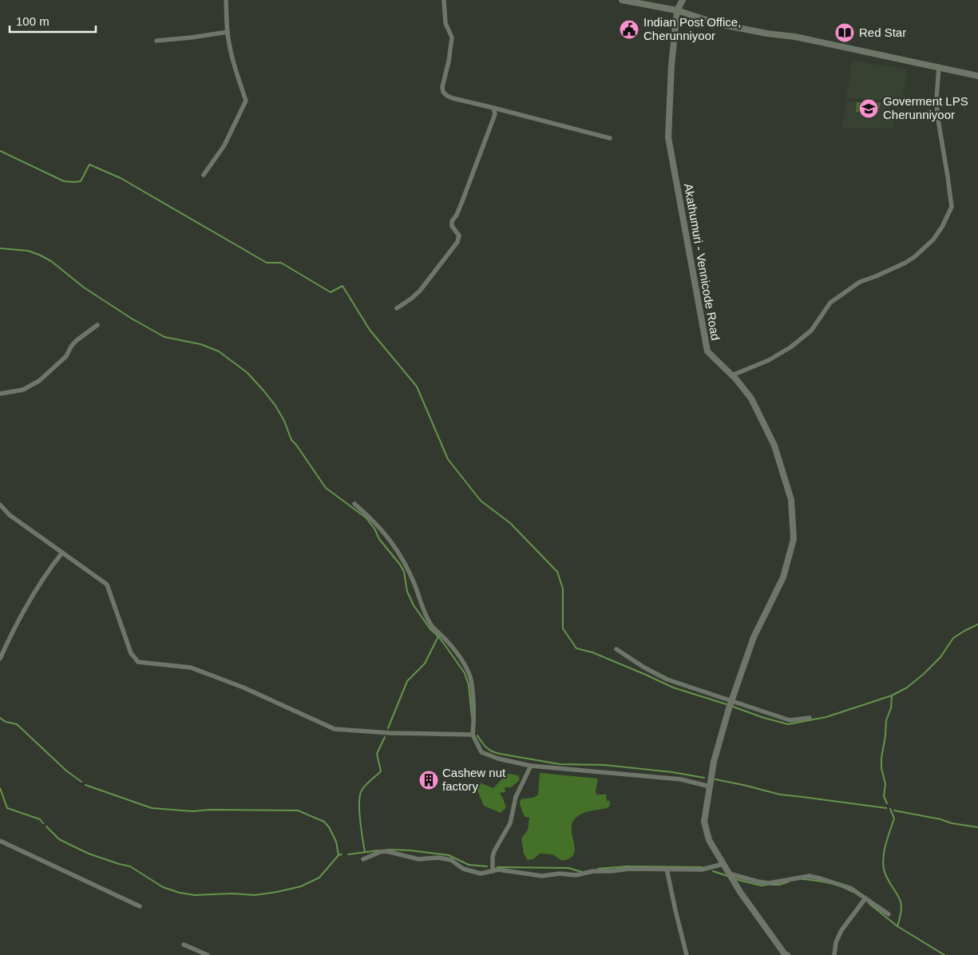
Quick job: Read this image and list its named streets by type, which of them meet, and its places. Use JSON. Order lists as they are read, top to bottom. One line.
{"streets":{"street":["Akathumuri - Vennicode Road"]},"places":{"public building":["Indian Post Office, Cherunniyoor"],"library":["Red Star"],"school or university":["Goverment LPS Cherunniyoor"],"building":["Cashew nut factory"]},"scale_bar":"100 m"}
